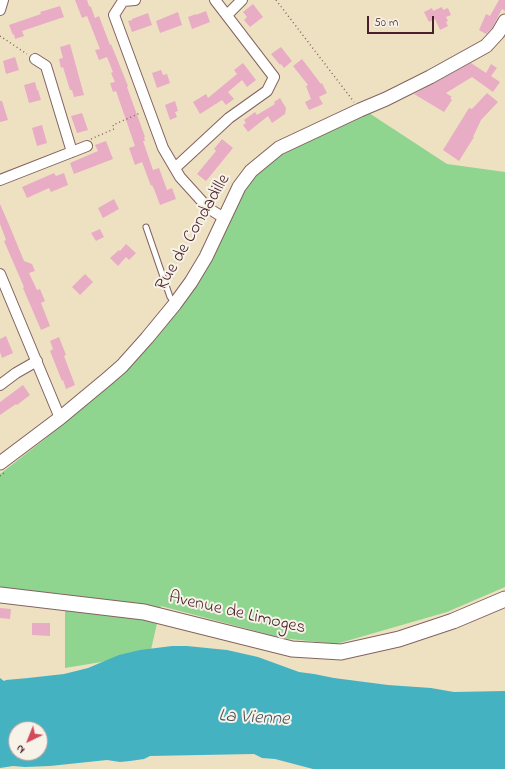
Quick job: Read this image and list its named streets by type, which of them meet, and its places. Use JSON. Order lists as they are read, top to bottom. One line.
{"streets":{"main road":["Avenue de Limoges"],"street":["Rue de Condadille"]},"water":["La Vienne"],"scale_bar":"50 m","north":"bottom left"}
